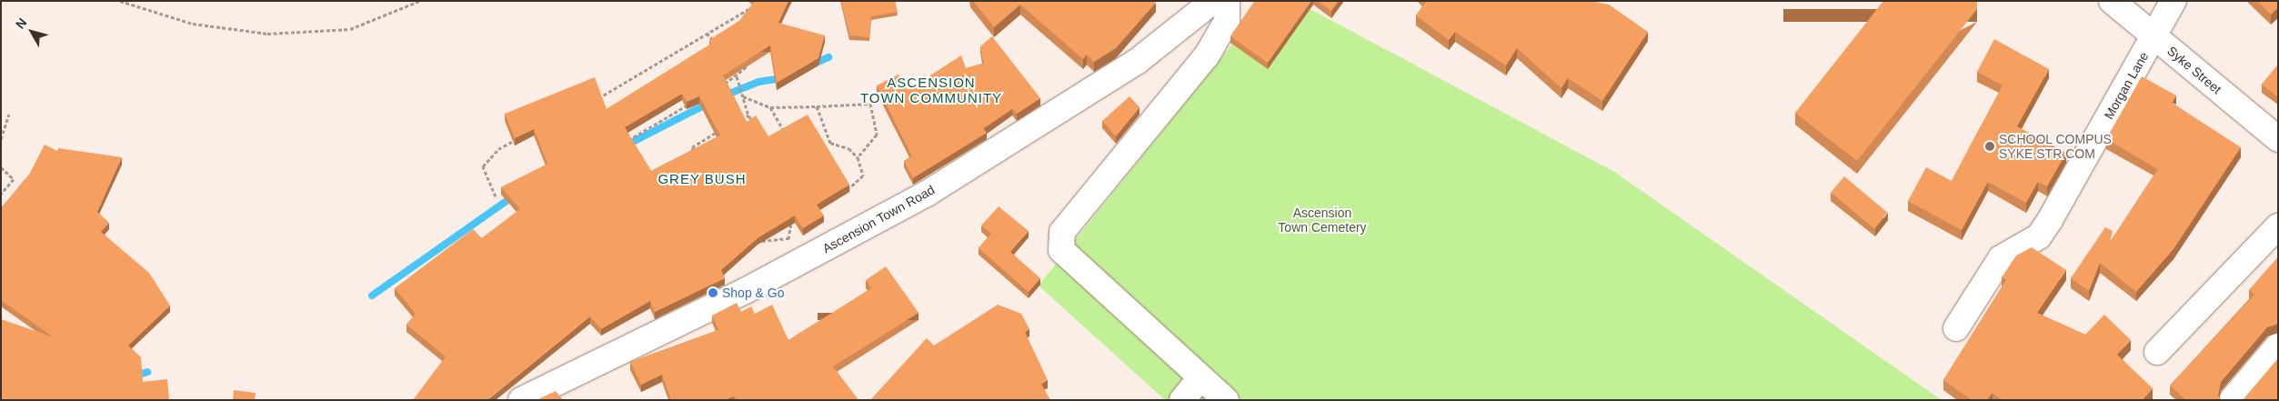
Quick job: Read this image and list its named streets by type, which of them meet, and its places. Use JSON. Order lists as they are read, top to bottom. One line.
{"streets":{"main road":["Syke Street","Morgan Lane","Ascension Town Road"]},"crossings":[["Syke Street","Morgan Lane"]],"districts":["ASCENSION TOWN COMMUNITY","GREY BUSH"],"parks":["Ascension Town Cemetery"],"places":["SCHOOL COMPUS SYKE STR COM","Shop & Go"],"north":"top left"}
